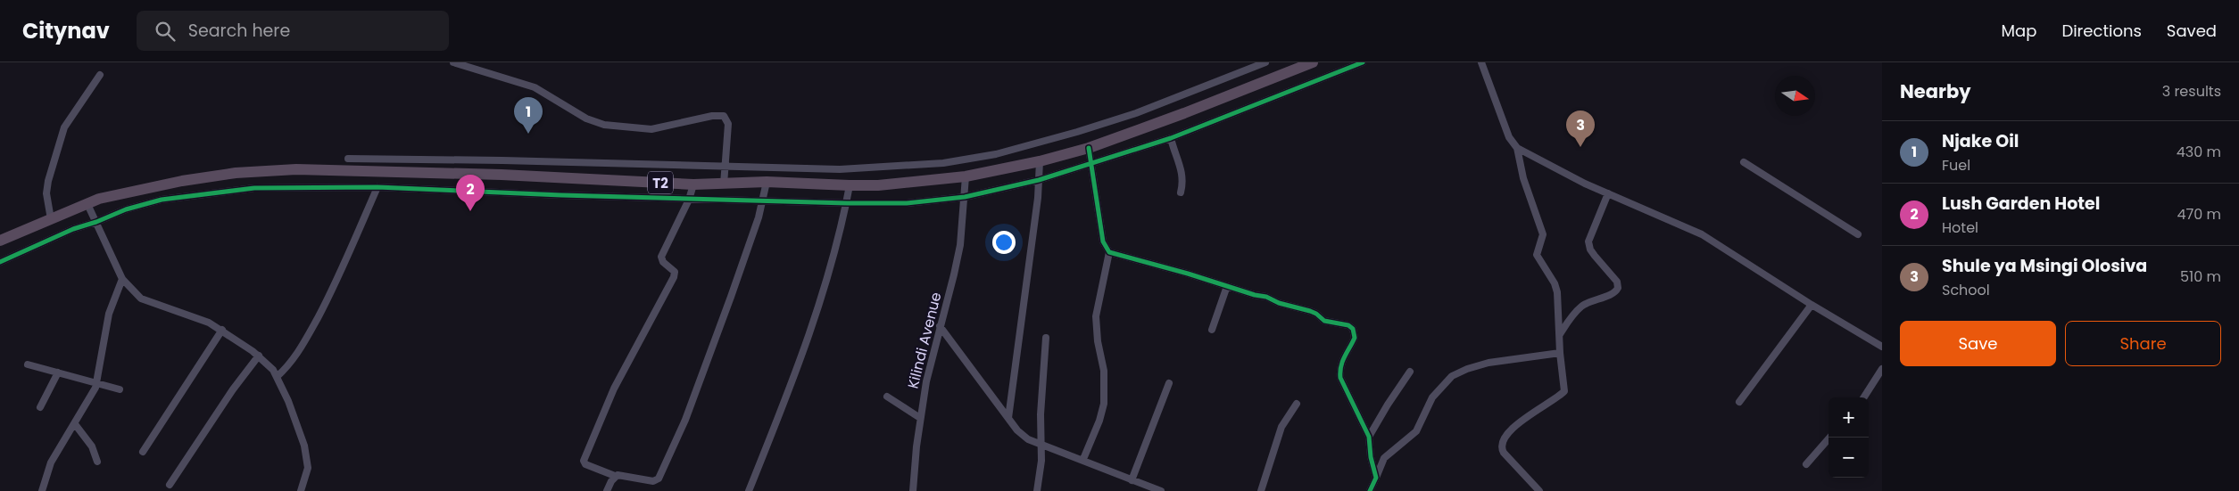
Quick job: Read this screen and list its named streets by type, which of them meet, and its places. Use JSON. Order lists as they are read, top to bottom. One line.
{"streets":{"highway":["T2"],"street":["Kilindi Avenue"]},"crossings":[["T2","Kilindi Avenue"]],"north":"right","page":{"header":"Citynav","search":"Search here","nav":["Map","Directions","Saved"],"heading":["Nearby","3 results"],"pins":["1","3","2"],"list":[{"mark":"1","name":"Njake Oil","note":"Fuel","value":"430 m"},{"mark":"2","name":"Lush Garden Hotel","note":"Hotel","value":"470 m"},{"mark":"3","name":"Shule ya Msingi Olosiva","note":"School","value":"510 m"}],"buttons":["Save","Share"],"map_buttons":["+","−"]}}
